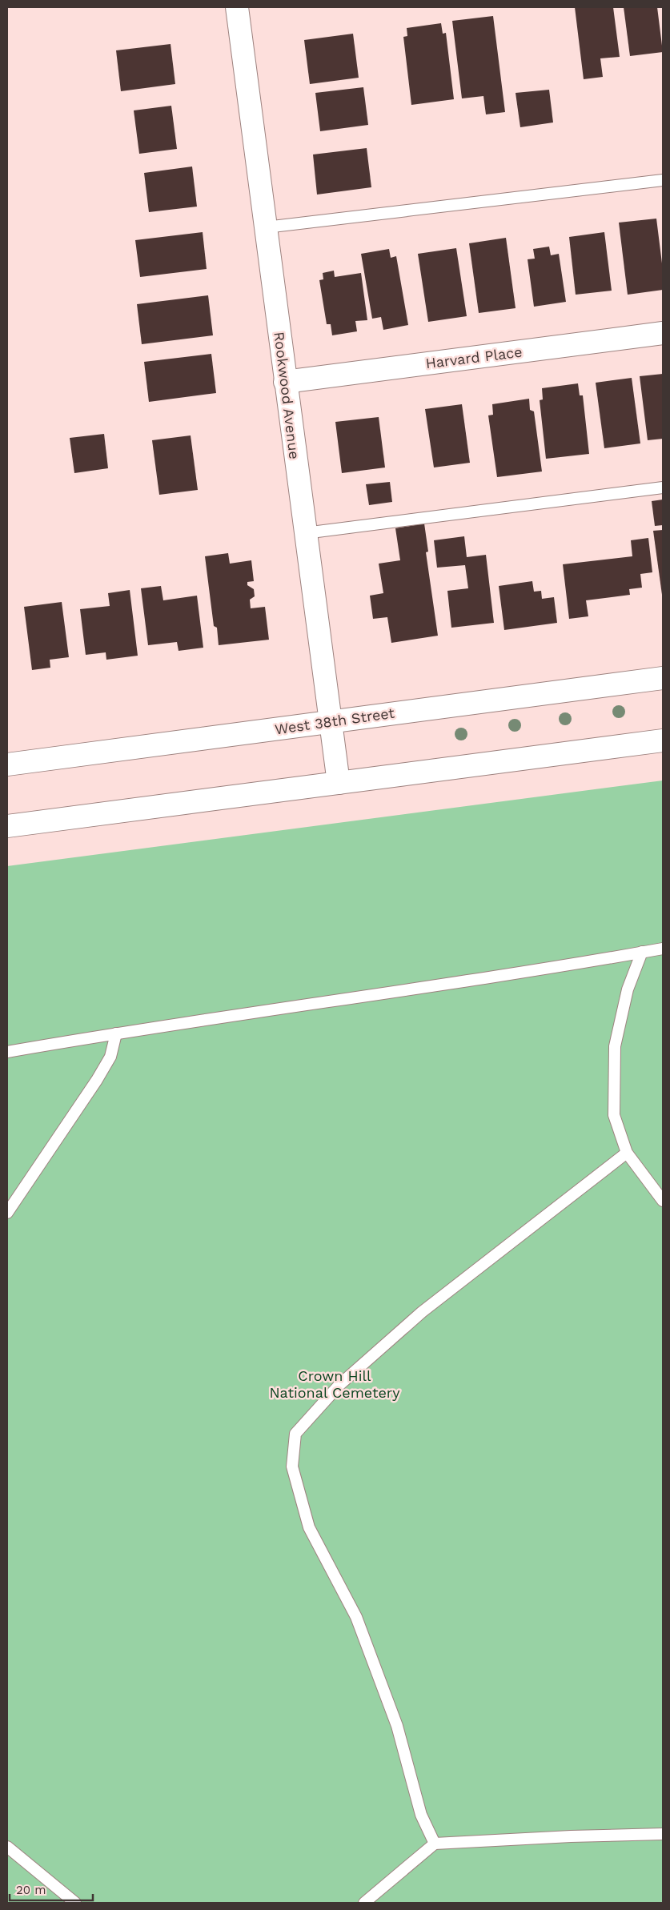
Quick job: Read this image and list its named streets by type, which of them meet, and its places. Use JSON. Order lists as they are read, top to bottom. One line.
{"streets":{"main road":["Harvard Place","Rookwood Avenue","West 38th Street"]},"crossings":[["Harvard Place","Rookwood Avenue"],["Rookwood Avenue","West 38th Street"]],"parks":["Crown Hill National Cemetery"],"scale_bar":"20 m"}
